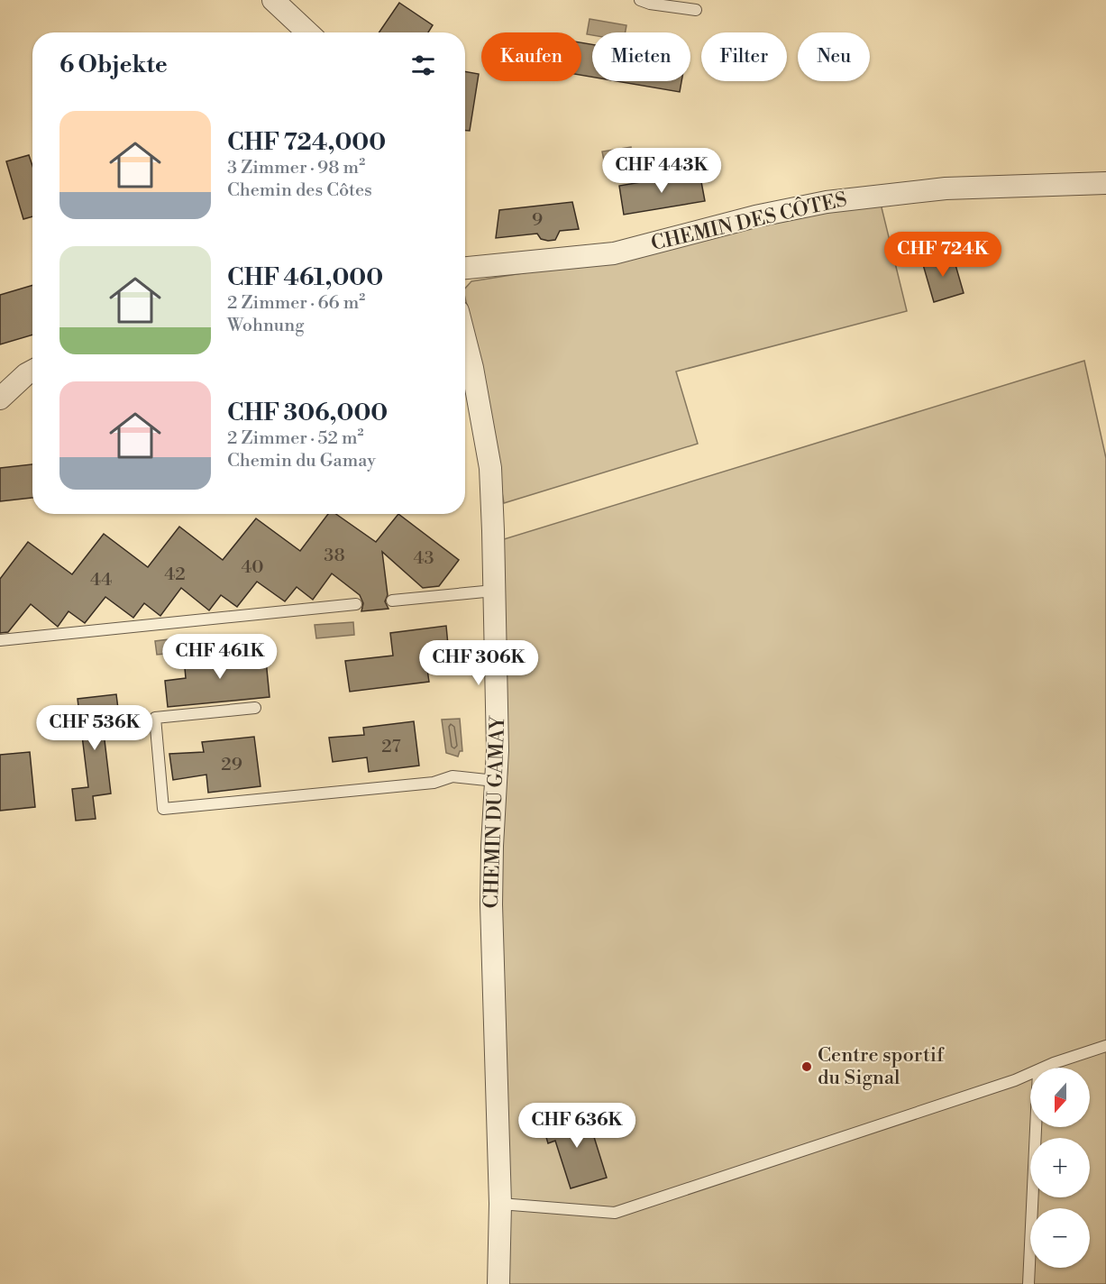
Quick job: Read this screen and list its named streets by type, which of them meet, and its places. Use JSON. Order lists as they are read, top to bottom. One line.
{"streets":{"street":["CHEMIN DES CÔTES","CHEMIN DU GAMAY"]},"places":["Centre sportif du Signal"],"house_numbers":["9","38","43","40","42","44","27","29"],"north":"bottom","page":{"chip":["Kaufen","Mieten","Filter","Neu"],"heading":"6 Objekte","list":[{"name":"CHF 724,000","note":"3 Zimmer · 98 m² · Chemin des Côtes"},{"name":"CHF 461,000","note":"2 Zimmer · 66 m² · Wohnung"},{"name":"CHF 306,000","note":"2 Zimmer · 52 m² · Chemin du Gamay"}],"price":["CHF 443K","CHF 724K","CHF 461K","CHF 306K","CHF 536K","CHF 636K"],"map_buttons":["+","−"]}}
